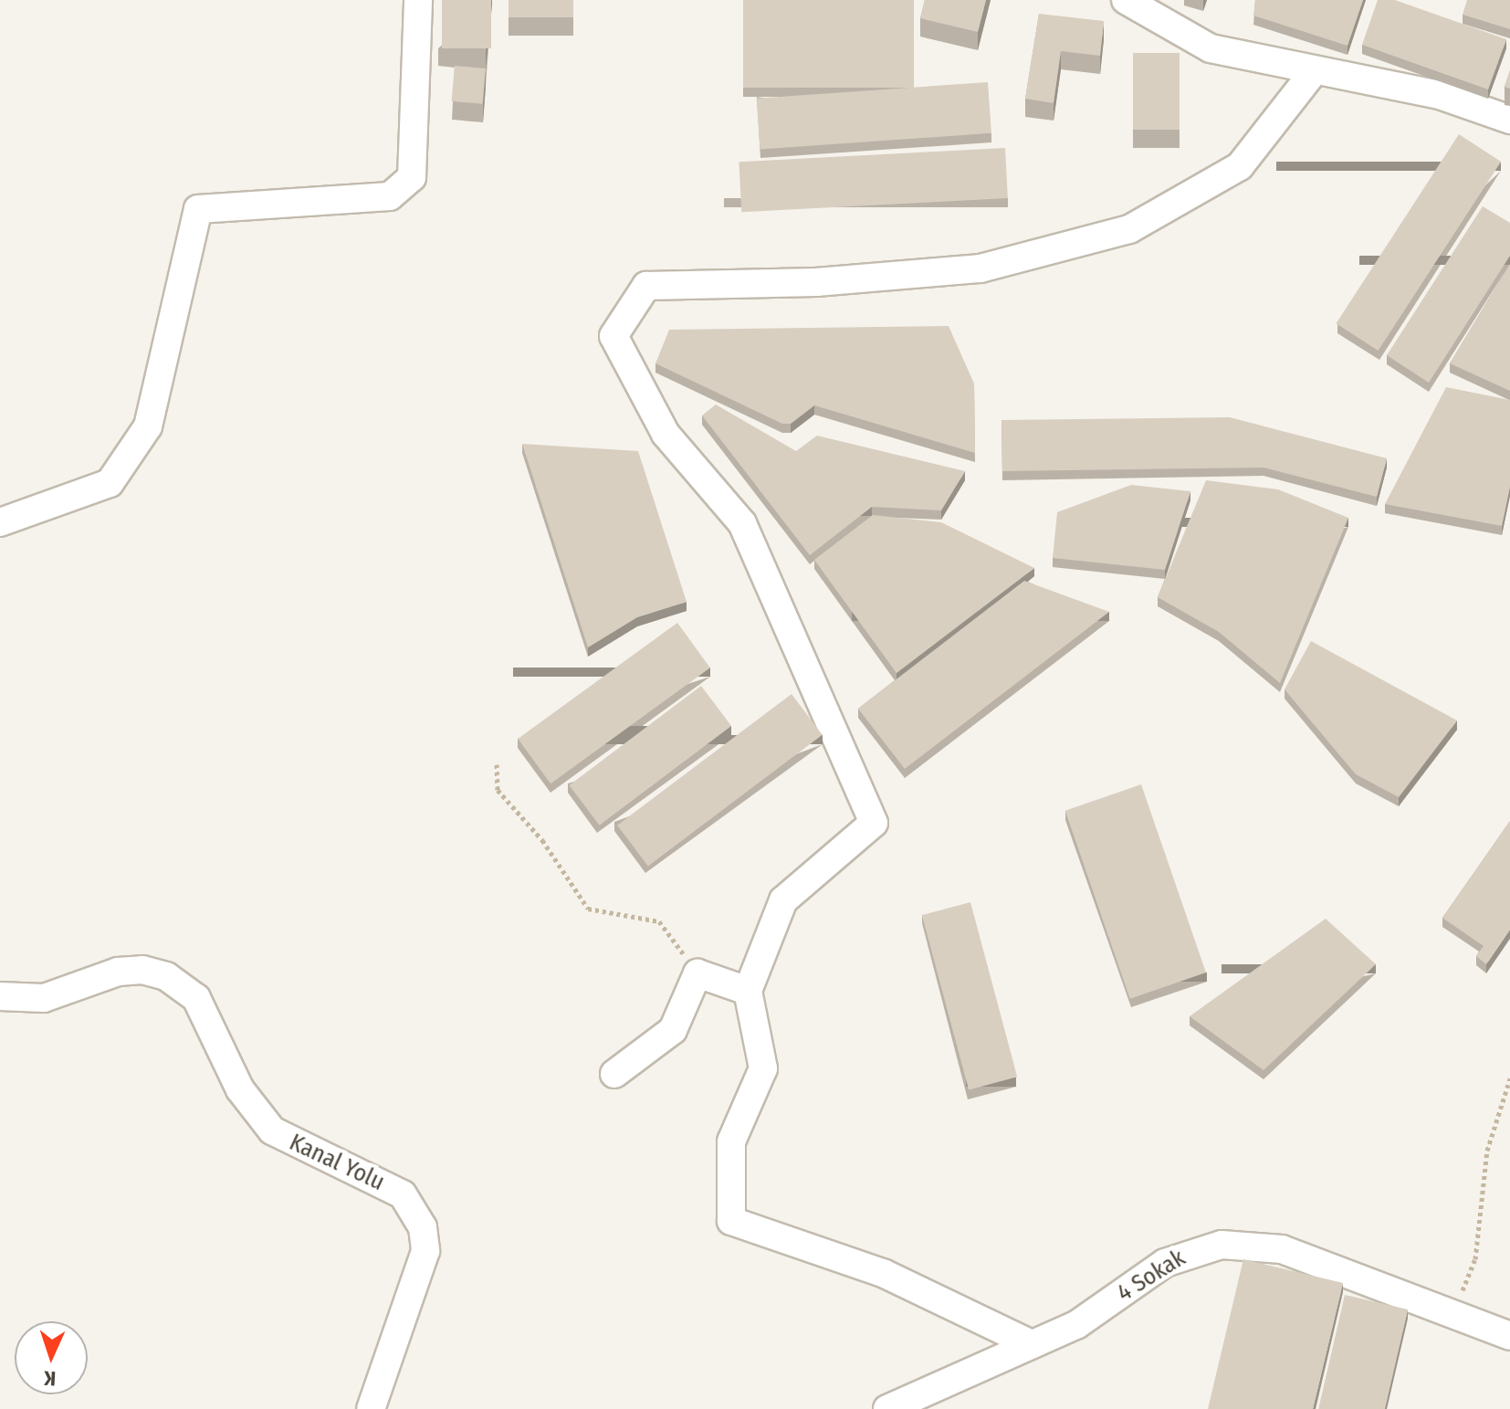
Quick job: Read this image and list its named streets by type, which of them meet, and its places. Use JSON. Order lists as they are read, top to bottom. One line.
{"streets":{"street":["Kanal Yolu","4 Sokak"]},"north":"bottom"}
